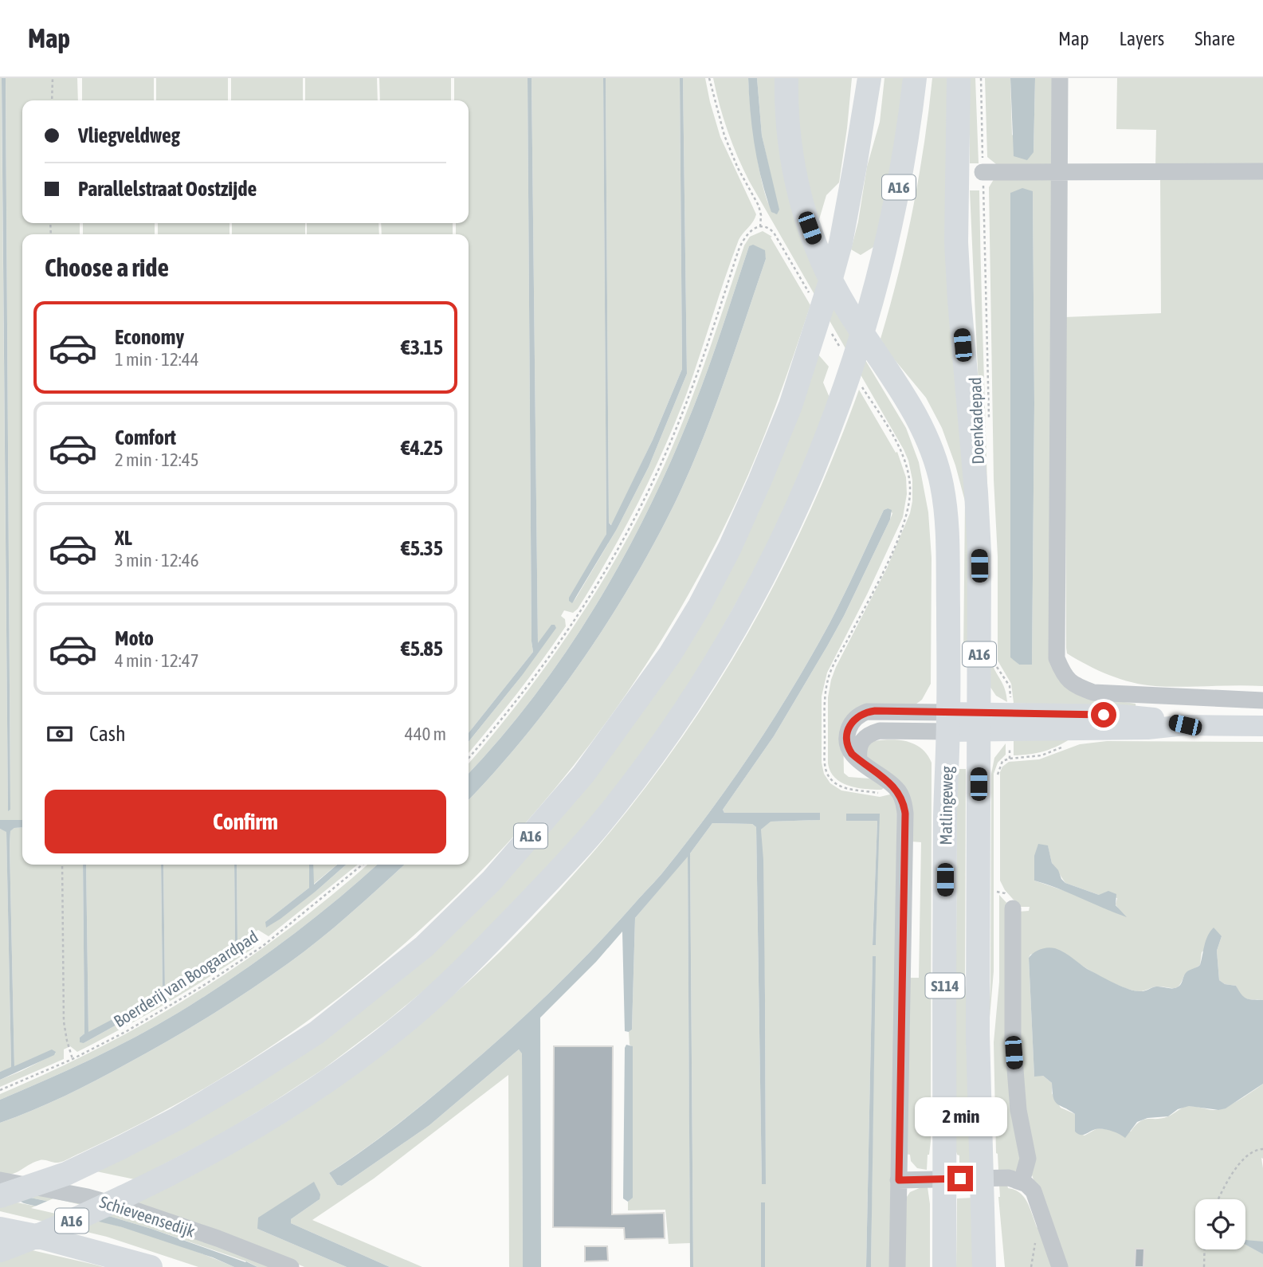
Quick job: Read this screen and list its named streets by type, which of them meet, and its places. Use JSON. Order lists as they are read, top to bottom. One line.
{"streets":{"highway":["A16","Matlingeweg","S114"],"street":["Schieveensedijk"],"path":["Doenkadepad","Boerderij van Boogaardpad"]},"crossings":[["A16","Matlingeweg"]],"page":{"header":"Map","nav":["Map","Layers","Share"],"banner":["Vliegveldweg","Parallelstraat Oostzijde"],"heading":"Choose a ride","list":[{"name":"Economy","note":"1 min · 12:44","value":"€3.15"},{"name":"Comfort","note":"2 min · 12:45","value":"€4.25"},{"name":"XL","note":"3 min · 12:46","value":"€5.35"},{"name":"Moto","note":"4 min · 12:47","value":"€5.85"}],"pay":["Cash","440 m"],"buttons":"Confirm","bubble":"2 min"}}
